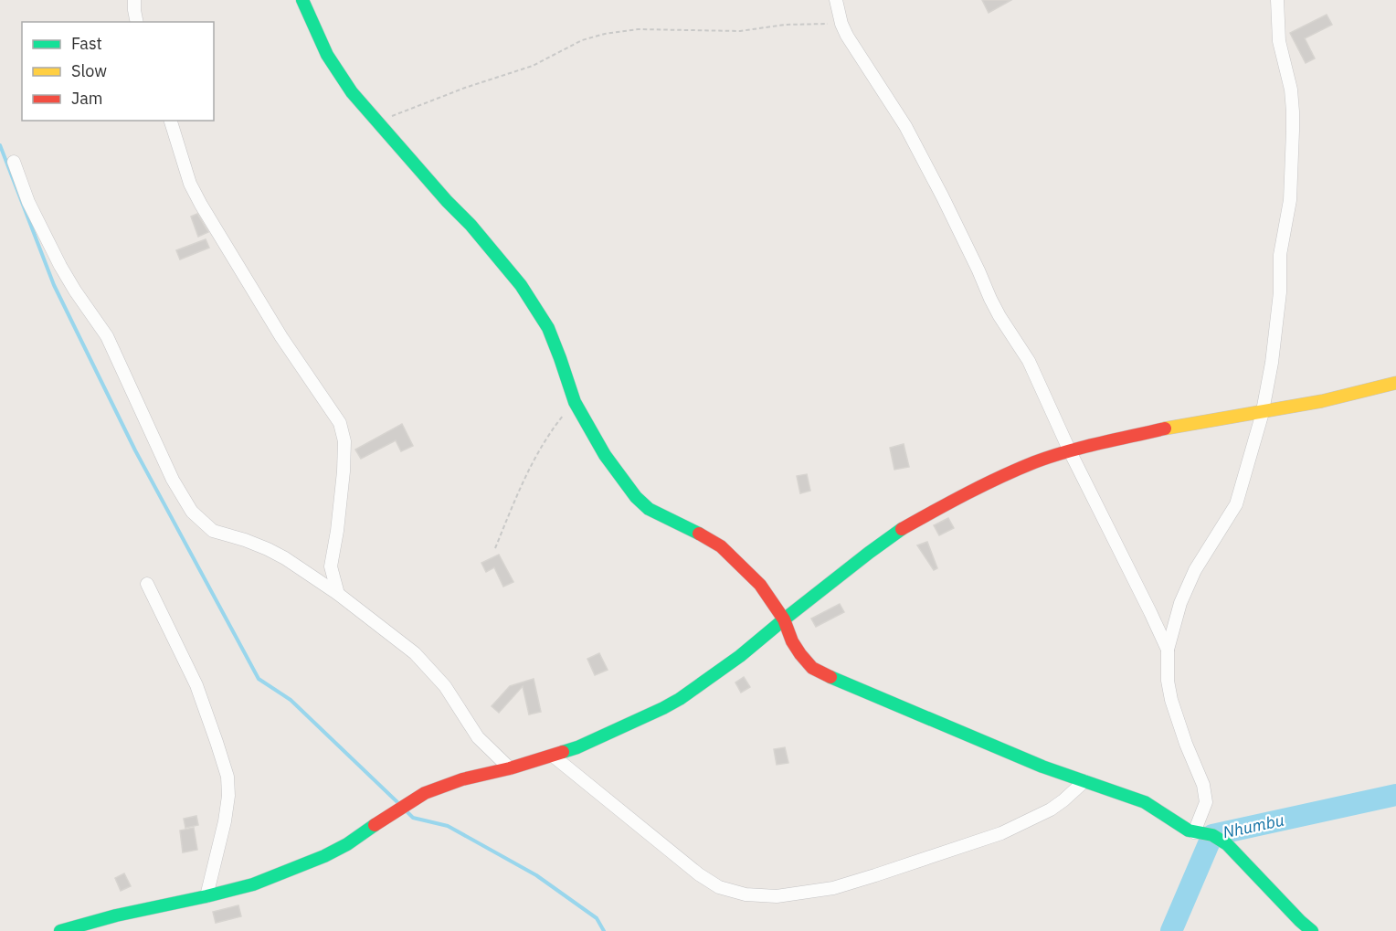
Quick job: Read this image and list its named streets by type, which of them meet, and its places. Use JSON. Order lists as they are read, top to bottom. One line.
{"water":["Nhumbu"],"legend":["Fast","Slow","Jam"]}
